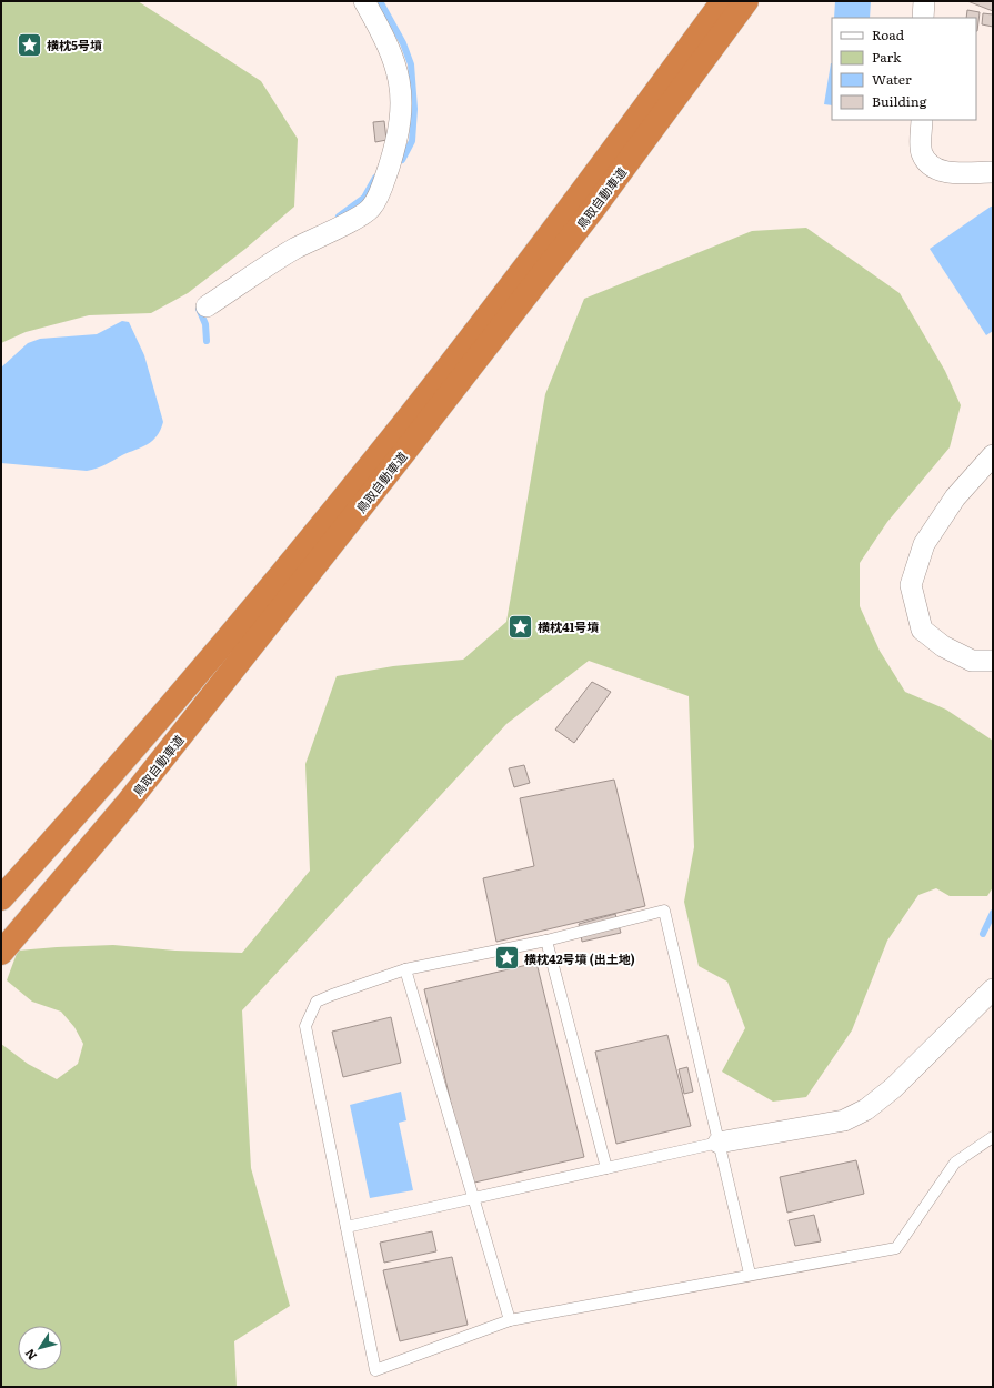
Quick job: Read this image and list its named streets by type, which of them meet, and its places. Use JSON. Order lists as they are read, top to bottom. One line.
{"streets":{"highway":["鳥取自動車道"]},"places":{"place":["横枕5号墳","横枕41号墳","横枕42号墳 (出土地)"]},"legend":["Road","Park","Water","Building"],"north":"bottom left"}
